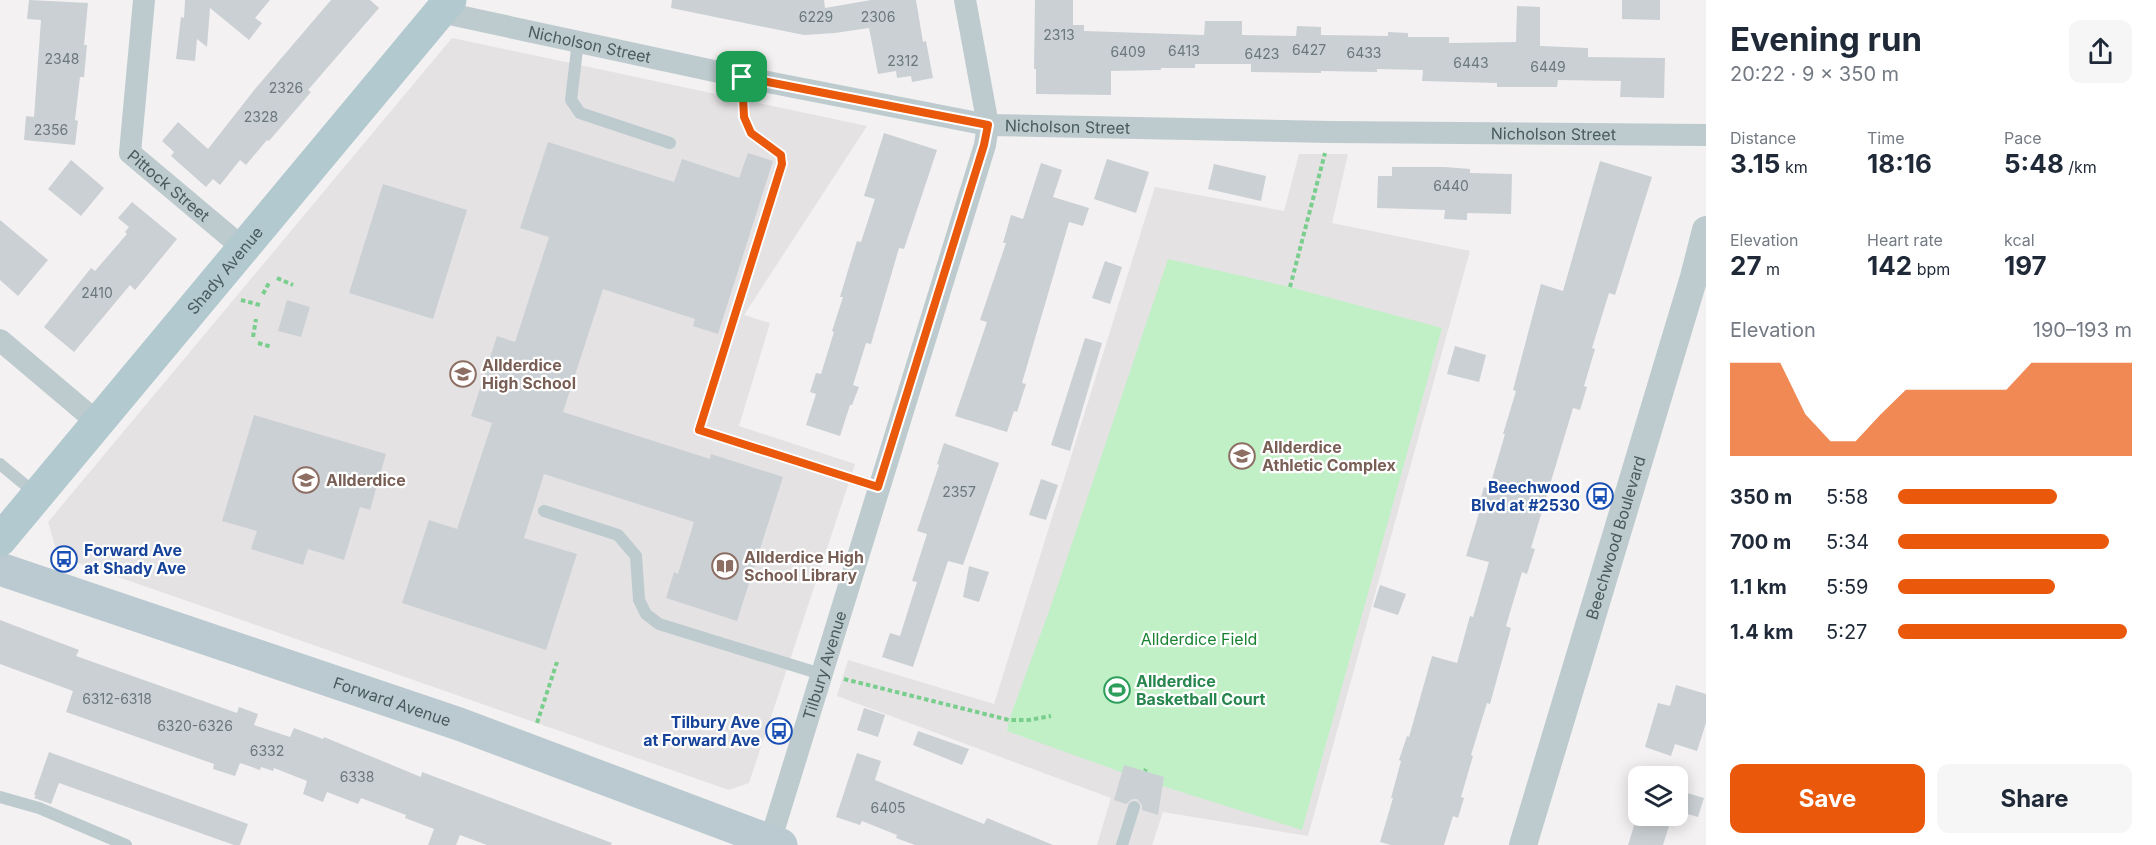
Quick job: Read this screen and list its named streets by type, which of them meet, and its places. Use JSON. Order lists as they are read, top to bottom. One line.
{"streets":{"main road":["Shady Avenue","Forward Avenue"],"street":["Nicholson Street","Pittock Street","Beechwood Boulevard","Tilbury Avenue"]},"crossings":[["Nicholson Street","Shady Avenue"],["Nicholson Street","Tilbury Avenue"],["Pittock Street","Shady Avenue"],["Tilbury Avenue","Forward Avenue"]],"parks":["Allderdice Field"],"places":{"school or university":["Allderdice High School","Allderdice Athletic Complex","Allderdice"],"bus stop":["Beechwood Blvd at #2530","Forward Ave at Shady Ave","Tilbury Ave at Forward Ave"],"library":["Allderdice High School Library"],"sports":["Allderdice Basketball Court"]},"house_numbers":["6229","2306","2313","6427","6413","6409","6433","6423","2348","2312","6443","6449","2326","2328","2356","6440","2410","2357","6312-6318","6320-6326","6332","6338","6405"],"page":{"heading":["Evening run","20:22 · 9 × 350 m"],"stats":[["Distance","3.15 km"],["Time","18:16"],["Pace","5:48 /km"],["Elevation","27 m"],["Heart rate","142 bpm"],["kcal","197"]],"chart":["Elevation","190–193 m"],"list":[{"name":"350 m","note":"5:58"},{"name":"700 m","note":"5:34"},{"name":"1.1 km","note":"5:59"},{"name":"1.4 km","note":"5:27"}],"buttons":["Save","Share"]}}
